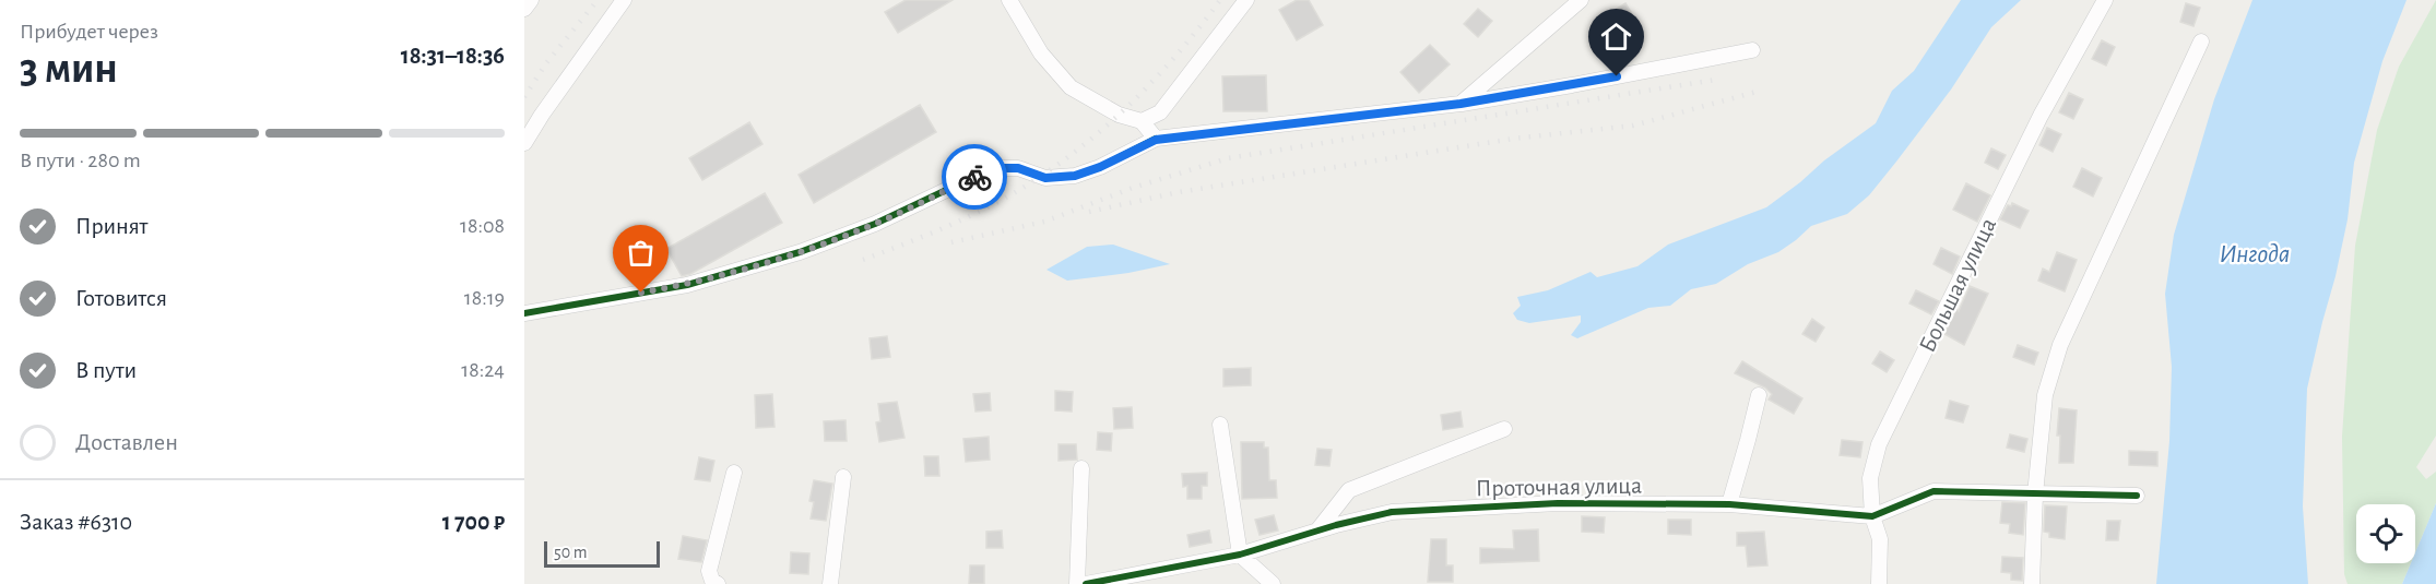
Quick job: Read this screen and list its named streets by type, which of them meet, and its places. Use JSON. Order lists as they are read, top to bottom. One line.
{"streets":{"street":["Большая улица","Проточная улица"]},"crossings":[["Большая улица","Проточная улица"]],"water":["Ингода"],"scale_bar":"50 m","page":{"heading":["3 мин","Прибудет через","18:31–18:36"],"panel":["Заказ #6310","1 700 ₽"],"bar":"В пути · 280 m","list":[["Принят","18:08"],["Готовится","18:19"],["В пути","18:24"],"Доставлен"],"scale":"50 m"}}
